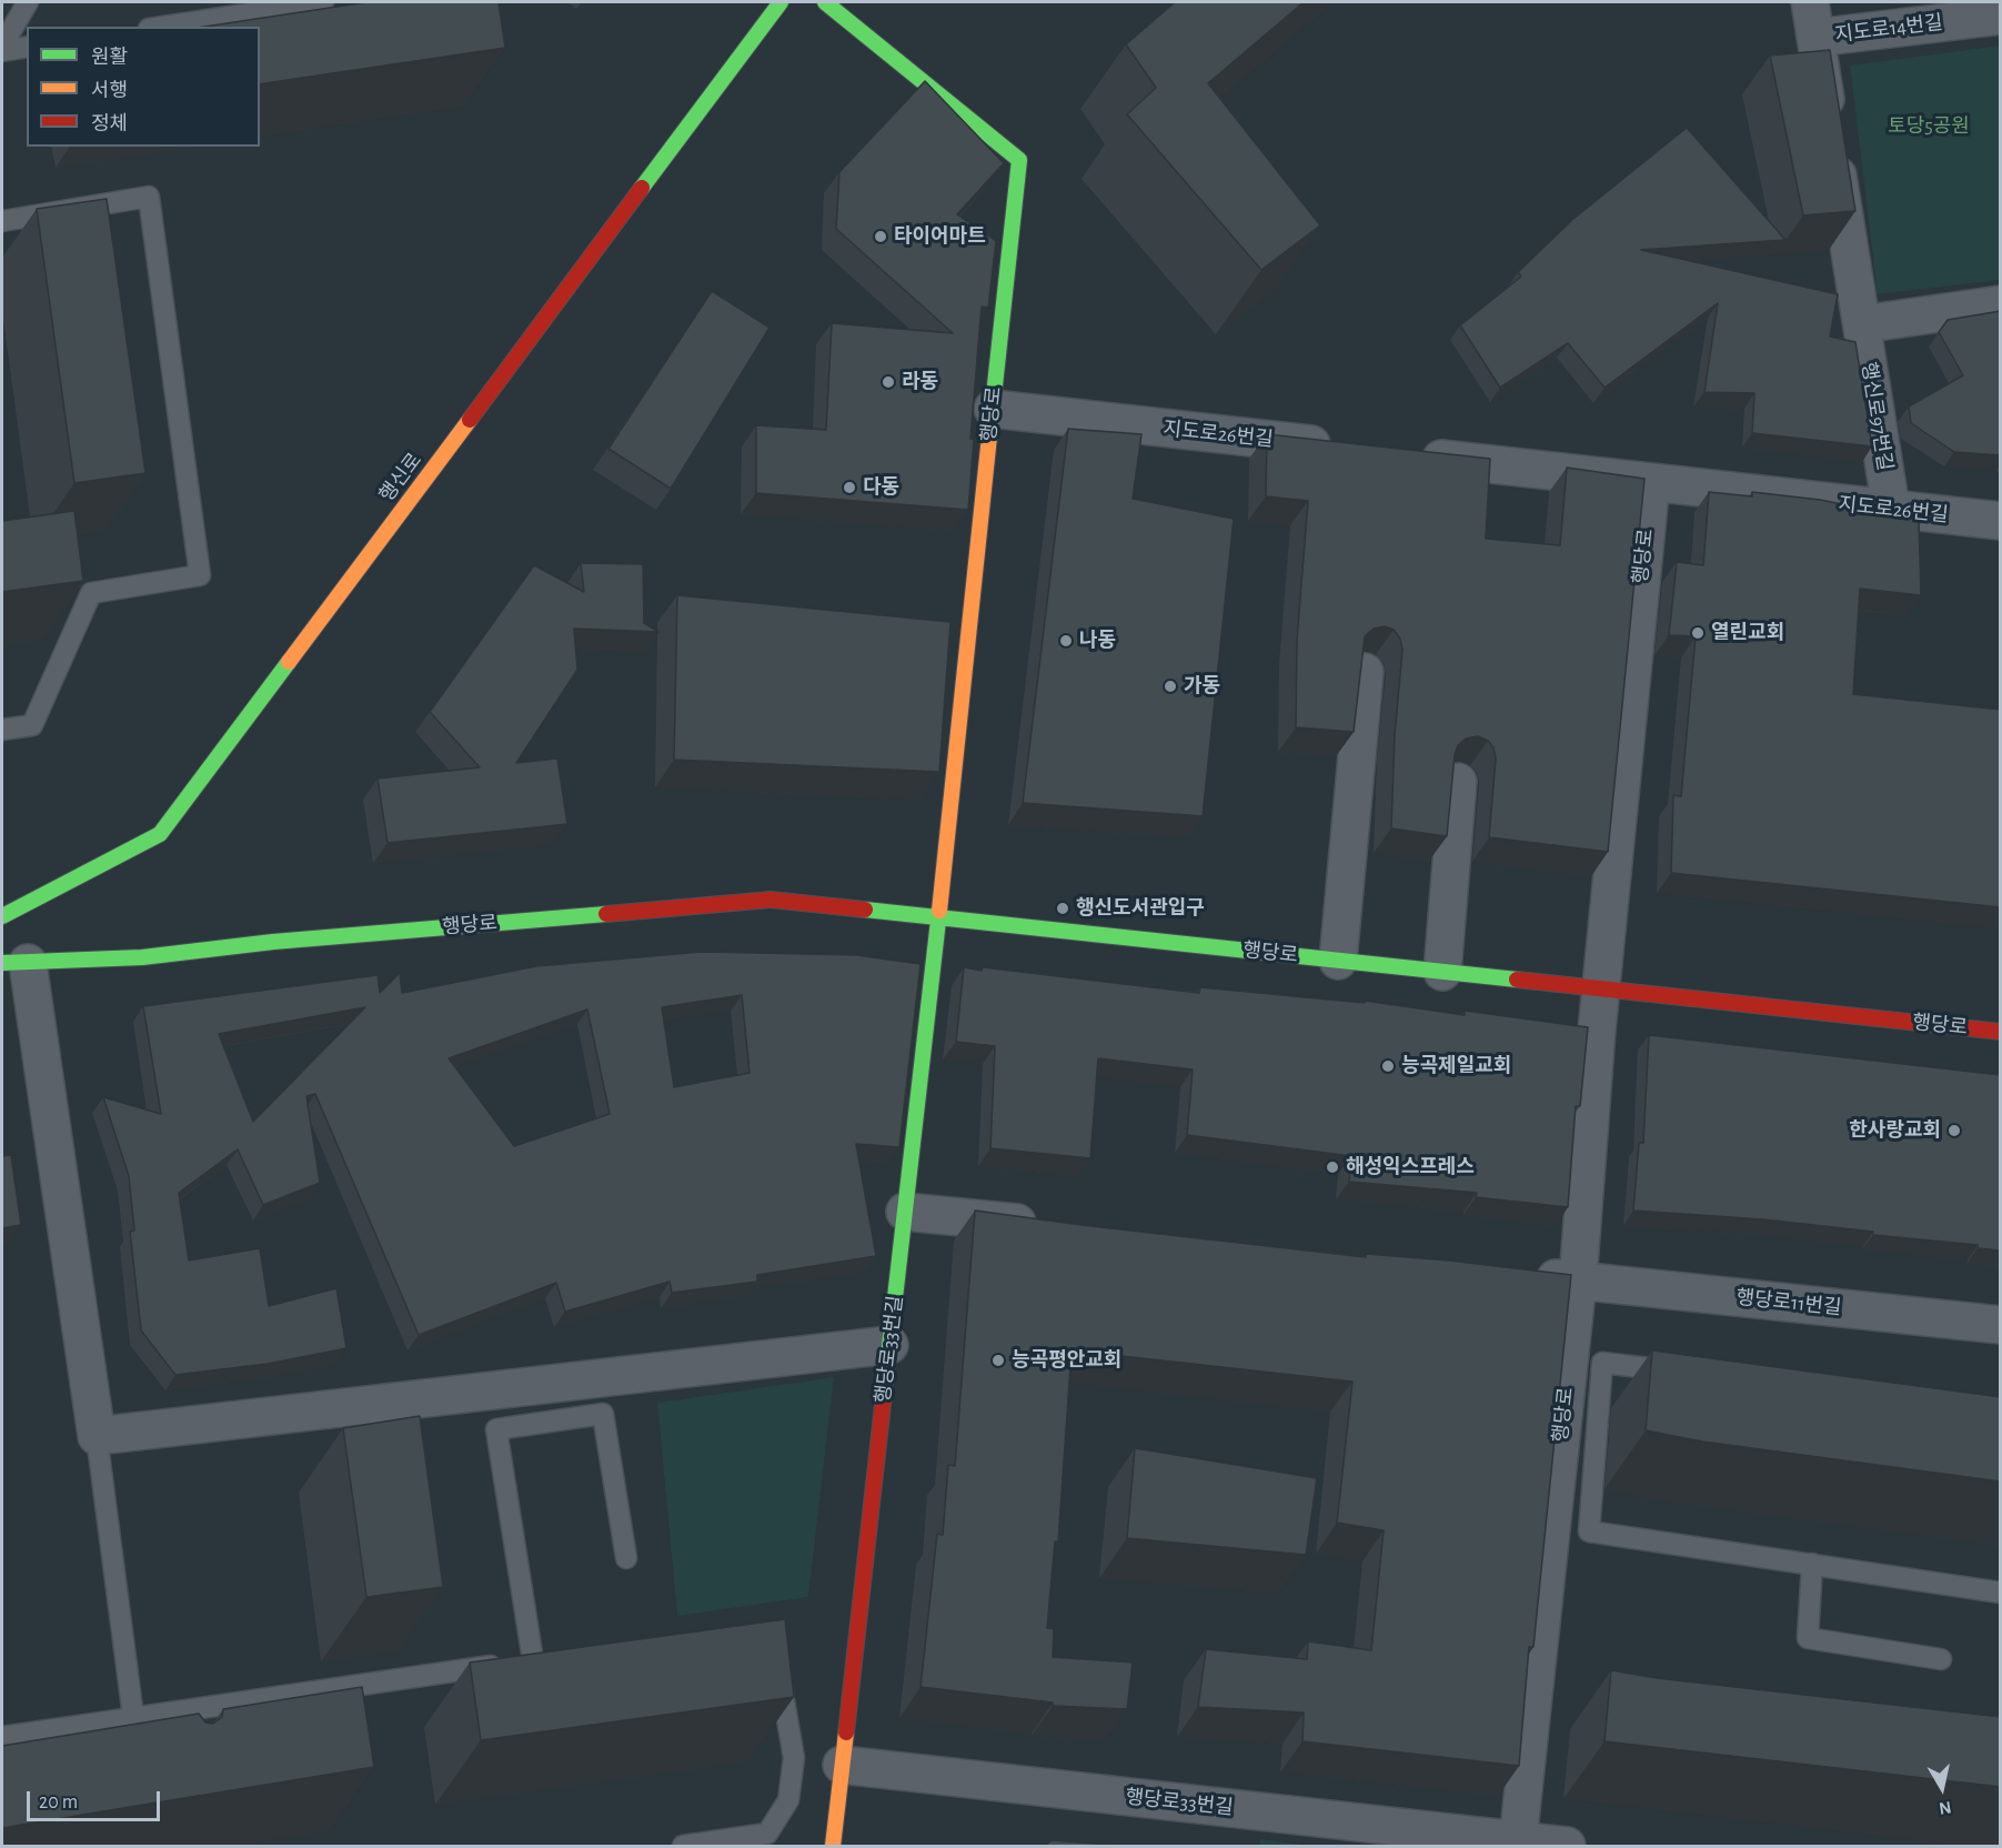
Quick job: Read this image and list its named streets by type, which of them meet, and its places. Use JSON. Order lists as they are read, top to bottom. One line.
{"streets":{"street":["지도로14번길","행당로","행신로97번길","지도로26번길","행신로","행당로11번길","행당로33번길"]},"crossings":[["지도로14번길","행신로97번길"],["행당로","지도로26번길"],["행당로","행당로11번길"],["행당로","행당로33번길"],["행신로97번길","지도로26번길"]],"parks":["토당5공원"],"places":["타이어마트","라동","다동","열린교회","나동","가동","행신도서관입구","능곡제일교회","한사랑교회","해성익스프레스","능곡평안교회"],"legend":["원활","서행","정체"],"scale_bar":"20 m","north":"bottom"}
